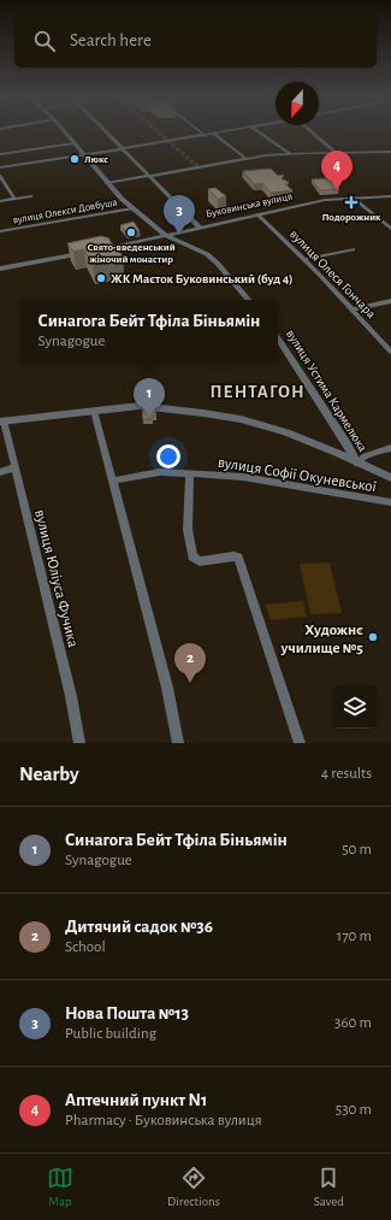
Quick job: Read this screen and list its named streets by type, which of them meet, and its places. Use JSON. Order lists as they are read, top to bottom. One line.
{"streets":{"street":["Буковинська вулиця","вулиця Олекси Довбуша","вулиця Олеся Гончара","вулиця Устима Кармелюка","вулиця Софії Окуневської","вулиця Юліуса Фучика"]},"crossings":[["Буковинська вулиця","вулиця Олеся Гончара"]],"districts":["ПЕНТАГОН"],"places":{"other":["Люкс","Свято-введенський жіночий монастир","ЖК Маєток Буковинський (буд 4)","Художнє училище №5"],"health":["Подорожник"]},"north":"bottom","page":{"search":"Search here","pins":["4","3","1","2"],"popup":["Синагога Бейт Тфіла Біньямін","Synagogue"],"heading":["Nearby","4 results"],"list":[{"mark":"1","name":"Синагога Бейт Тфіла Біньямін","note":"Synagogue","value":"50 m"},{"mark":"2","name":"Дитячий садок №36","note":"School","value":"170 m"},{"mark":"3","name":"Нова Пошта №13","note":"Public building","value":"360 m"},{"mark":"4","name":"Аптечний пункт N1","note":"Pharmacy · Буковинська вулиця","value":"530 m"}],"nav":["Map","Directions","Saved"]}}
